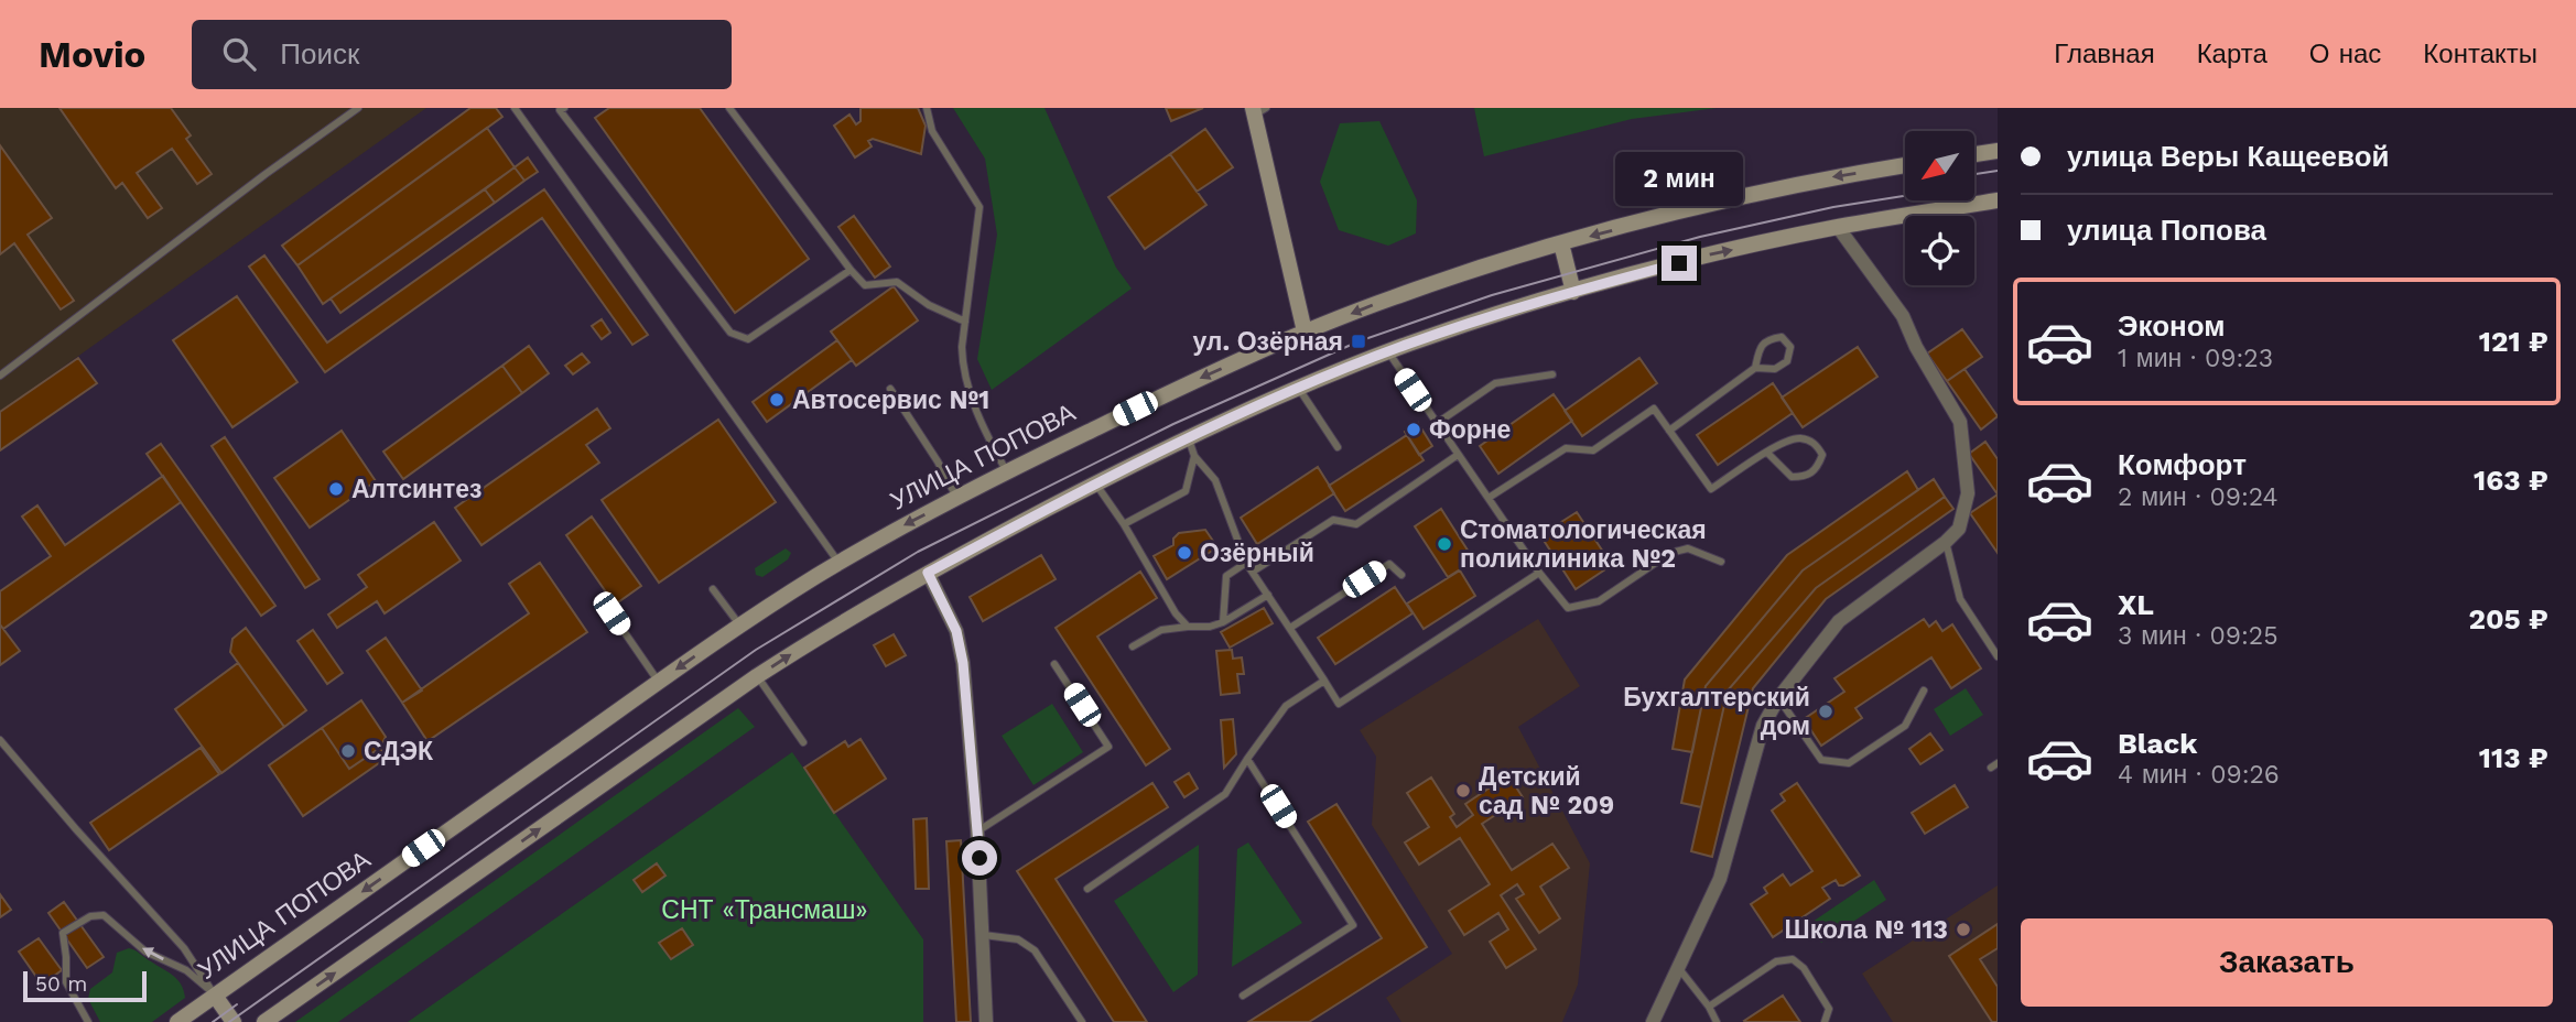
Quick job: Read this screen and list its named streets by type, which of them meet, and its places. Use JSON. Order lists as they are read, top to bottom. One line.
{"streets":{"main road":["УЛИЦА ПОПОВА"]},"parks":["СНТ «Трансмаш»"],"places":{"transit":["ул. Озёрная"],"other":["Автосервис №1","Форне","Алтсинтез","Стоматологическая поликлиника №2","Озёрный","Бухгалтерский дом","СДЭК","Детский сад № 209","Школа № 113"]},"scale_bar":"50 m","north":"bottom left","page":{"header":"Movio","search":"Поиск","nav":["Главная","Карта","О нас","Контакты"],"banner":["улица Веры Кащеевой","улица Попова"],"bubble":"2 мин","list":[{"name":"Эконом","note":"1 мин · 09:23","value":"121 ₽"},{"name":"Комфорт","note":"2 мин · 09:24","value":"163 ₽"},{"name":"XL","note":"3 мин · 09:25","value":"205 ₽"},{"name":"Black","note":"4 мин · 09:26","value":"113 ₽"}],"buttons":"Заказать","scale":"50 m"}}
